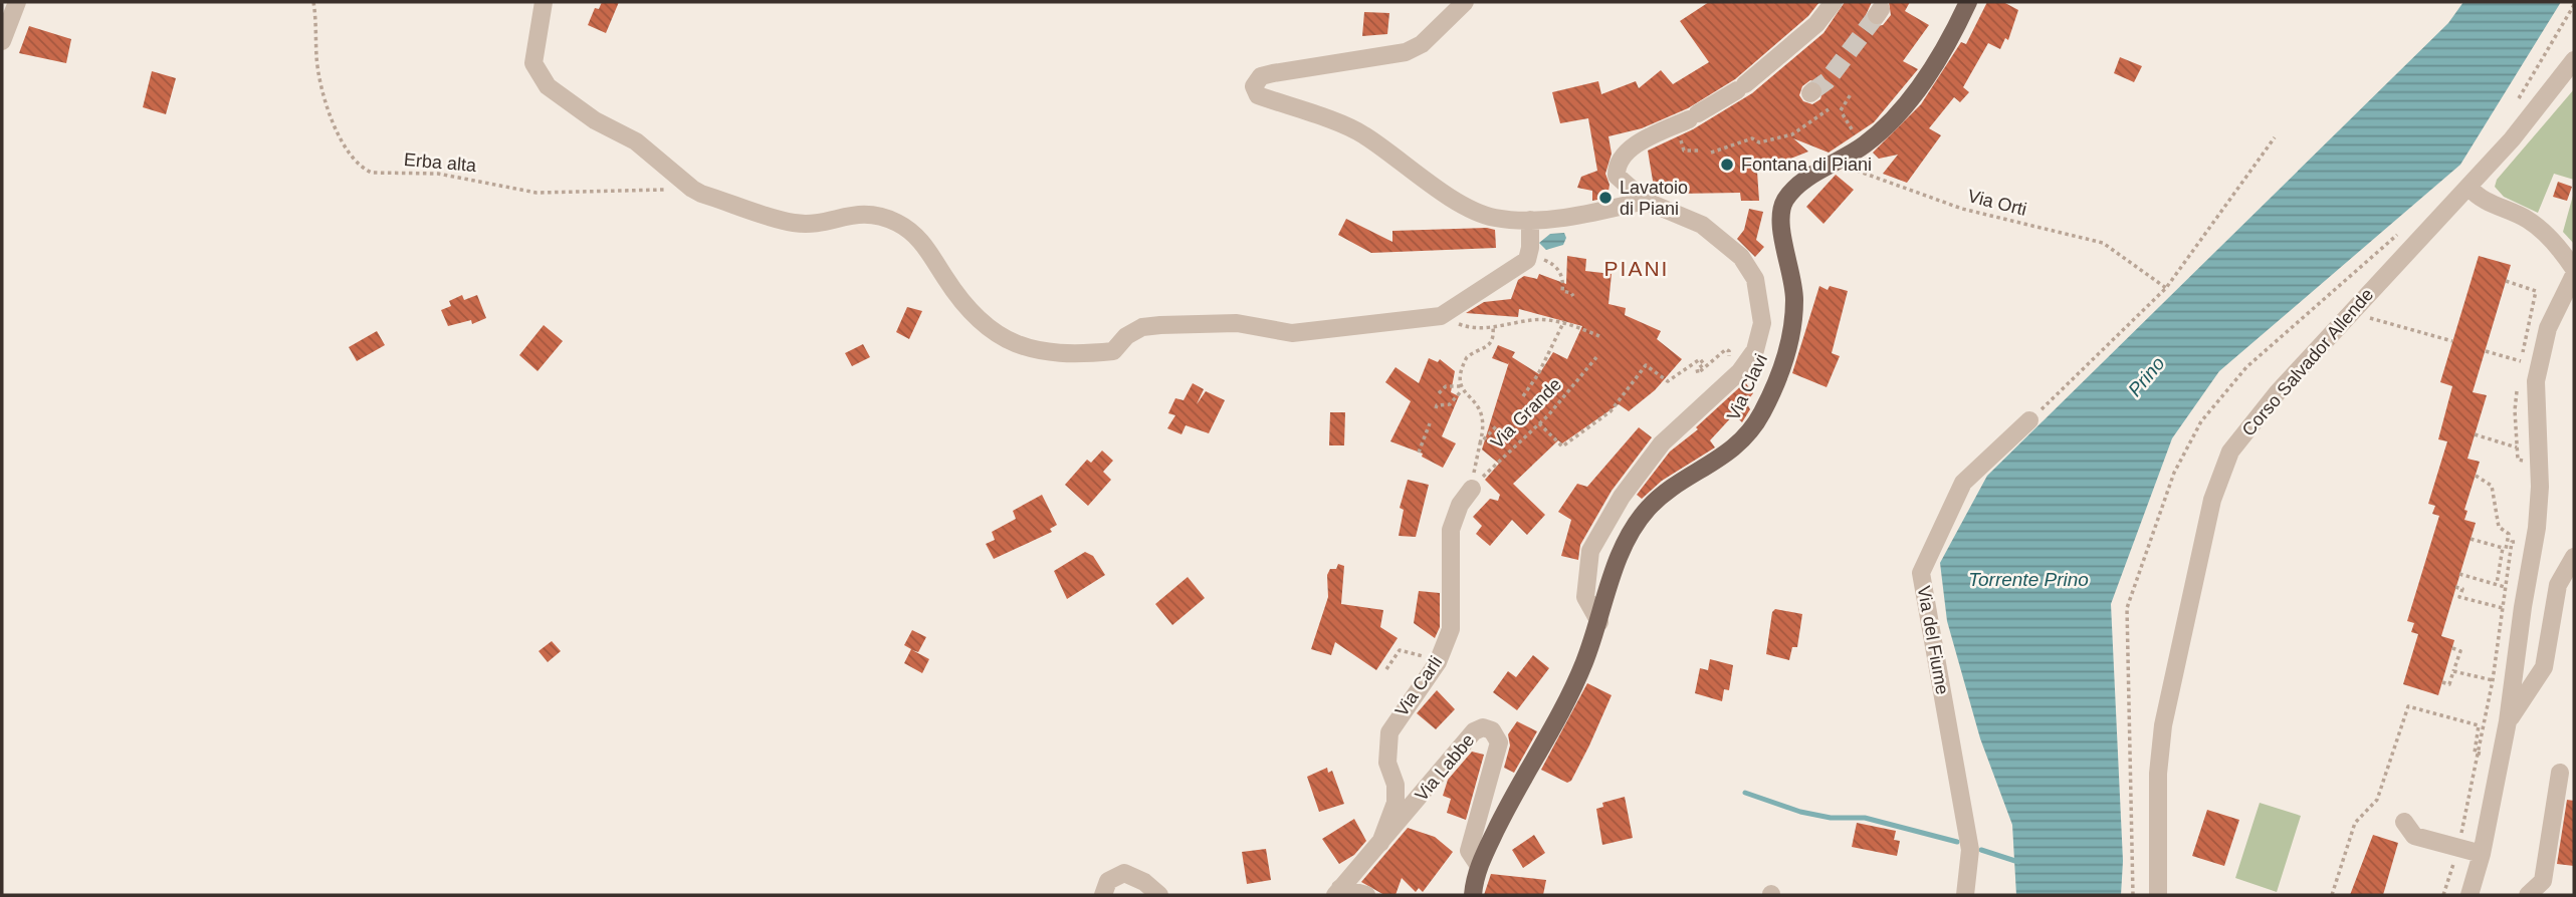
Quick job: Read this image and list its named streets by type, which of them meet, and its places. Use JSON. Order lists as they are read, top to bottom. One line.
{"streets":{"main road":["Via Clavi"],"street":["Corso Salvador Allende","Via del Fiume","Via Carli","Via Labbe"],"path":["Erba alta","Via Orti","Via Grande"]},"crossings":[["Via Clavi","Via Labbe"],["Via Grande","Via Carli"],["Via Carli","Via Labbe"]],"districts":["PIANI"],"water":["Prino","Torrente Prino"],"places":["Fontana di Piani","Lavatoio di Piani"]}
